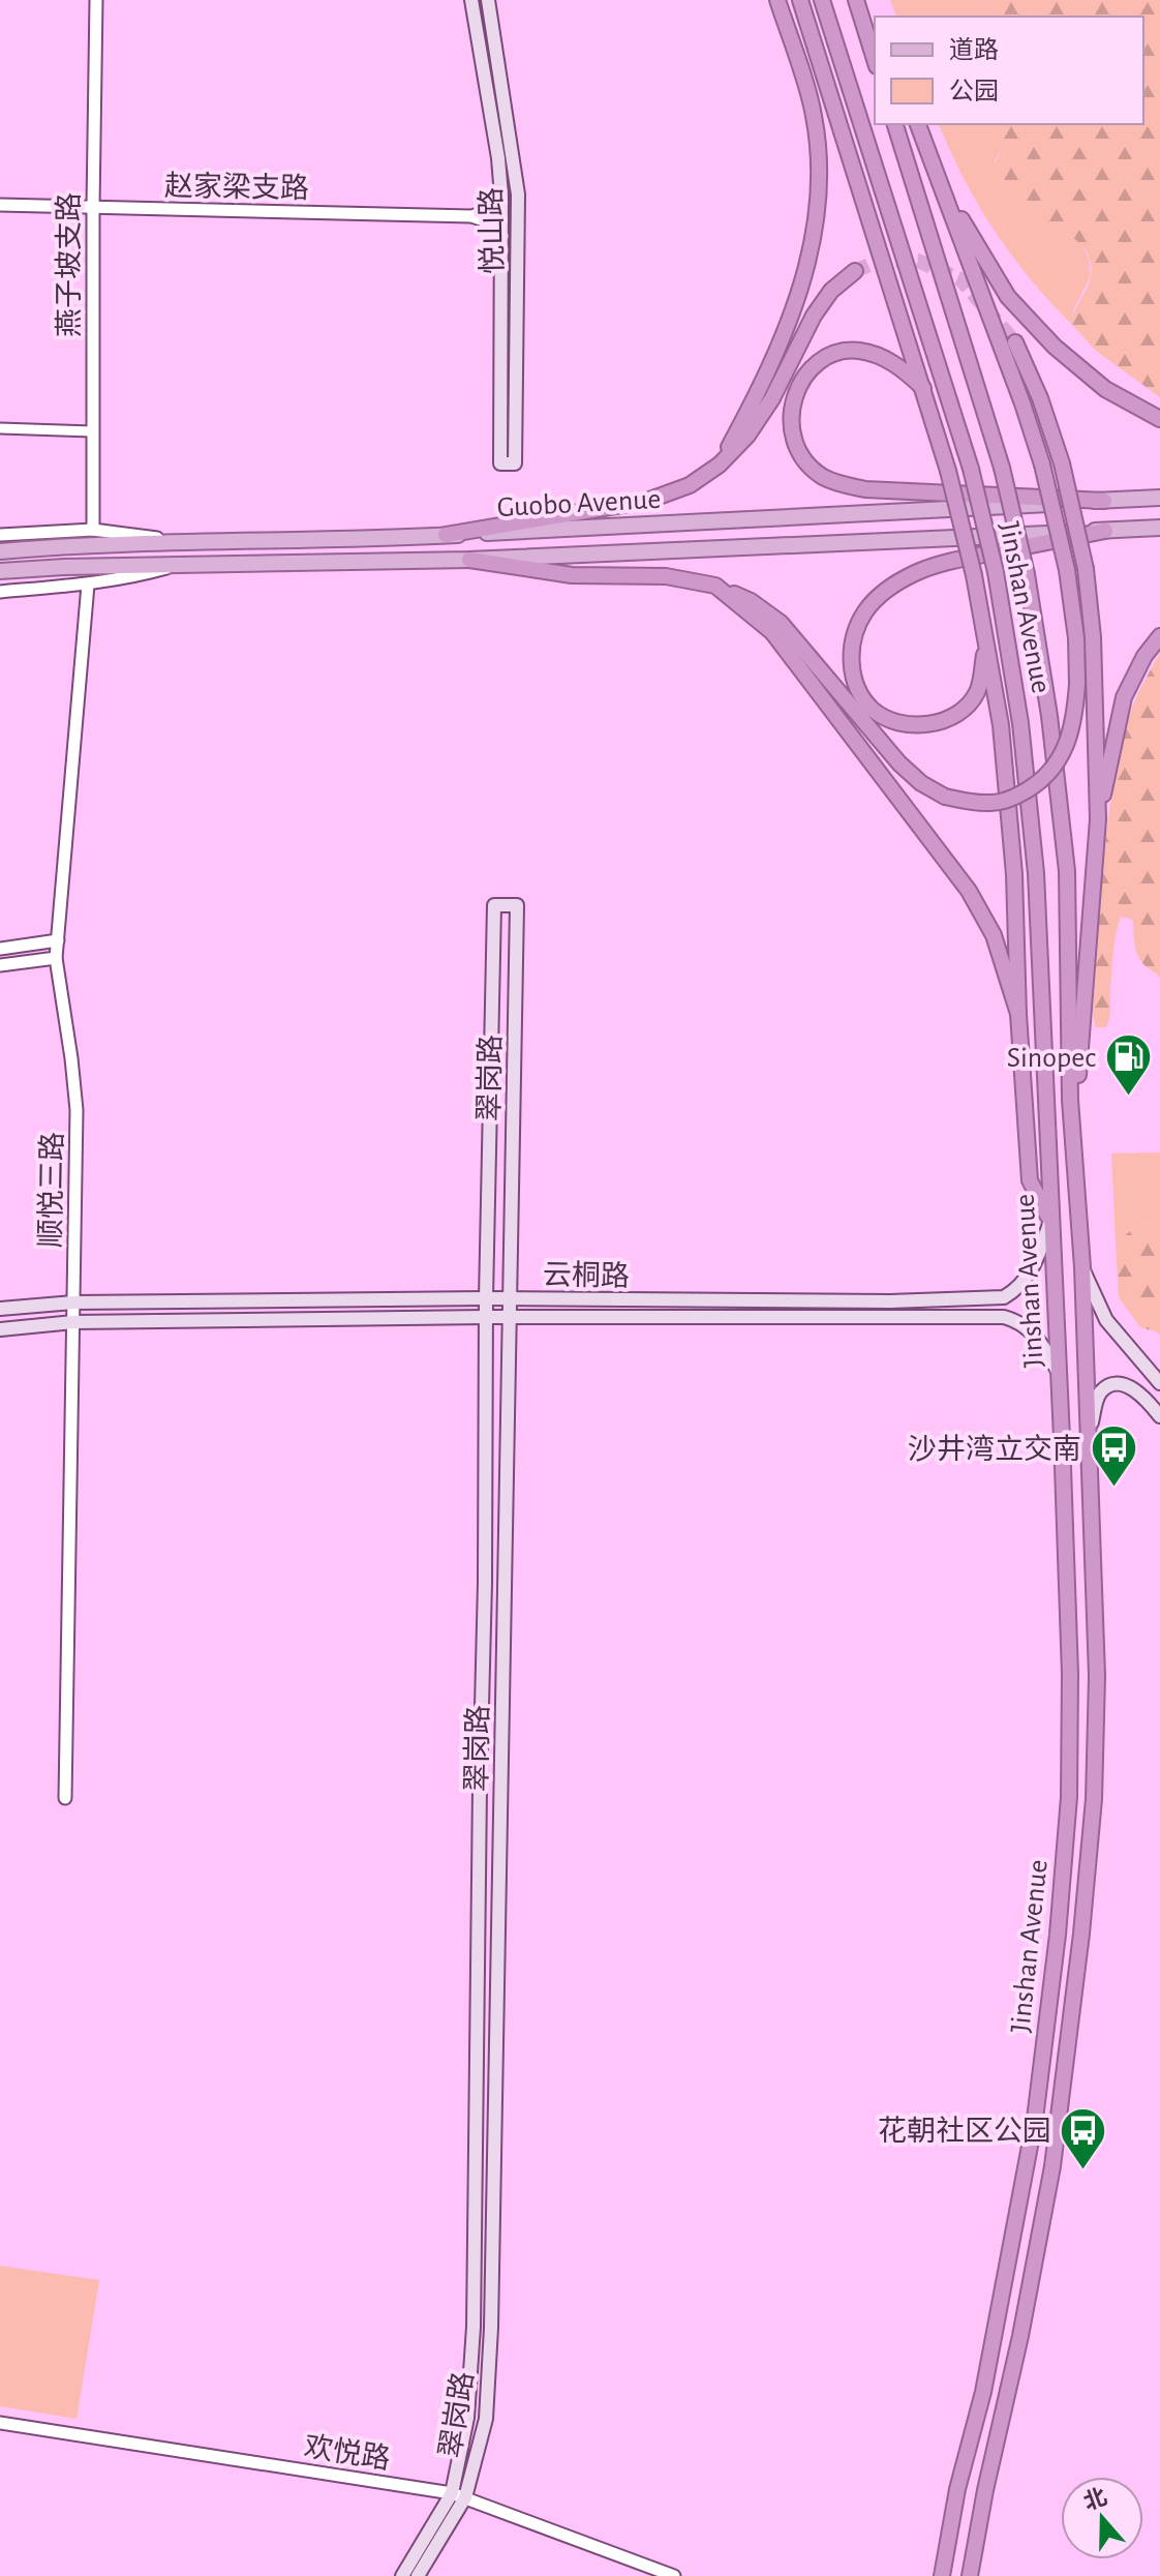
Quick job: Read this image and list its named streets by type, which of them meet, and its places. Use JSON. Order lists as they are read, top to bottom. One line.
{"streets":{"highway":["Jinshan Avenue"],"main road":["悦山路","Guobo Avenue","翠岗路","云桐路"],"street":["赵家梁支路","燕子坡支路","顺悦三路","欢悦路"]},"crossings":[["赵家梁支路","燕子坡支路"],["Jinshan Avenue","云桐路"],["翠岗路","云桐路"],["翠岗路","欢悦路"],["顺悦三路","云桐路"]],"places":{"fuel station":["Sinopec"],"bus stop":["沙井湾立交南","花朝社区公园"]},"legend":["道路","公园"],"north":"top"}
